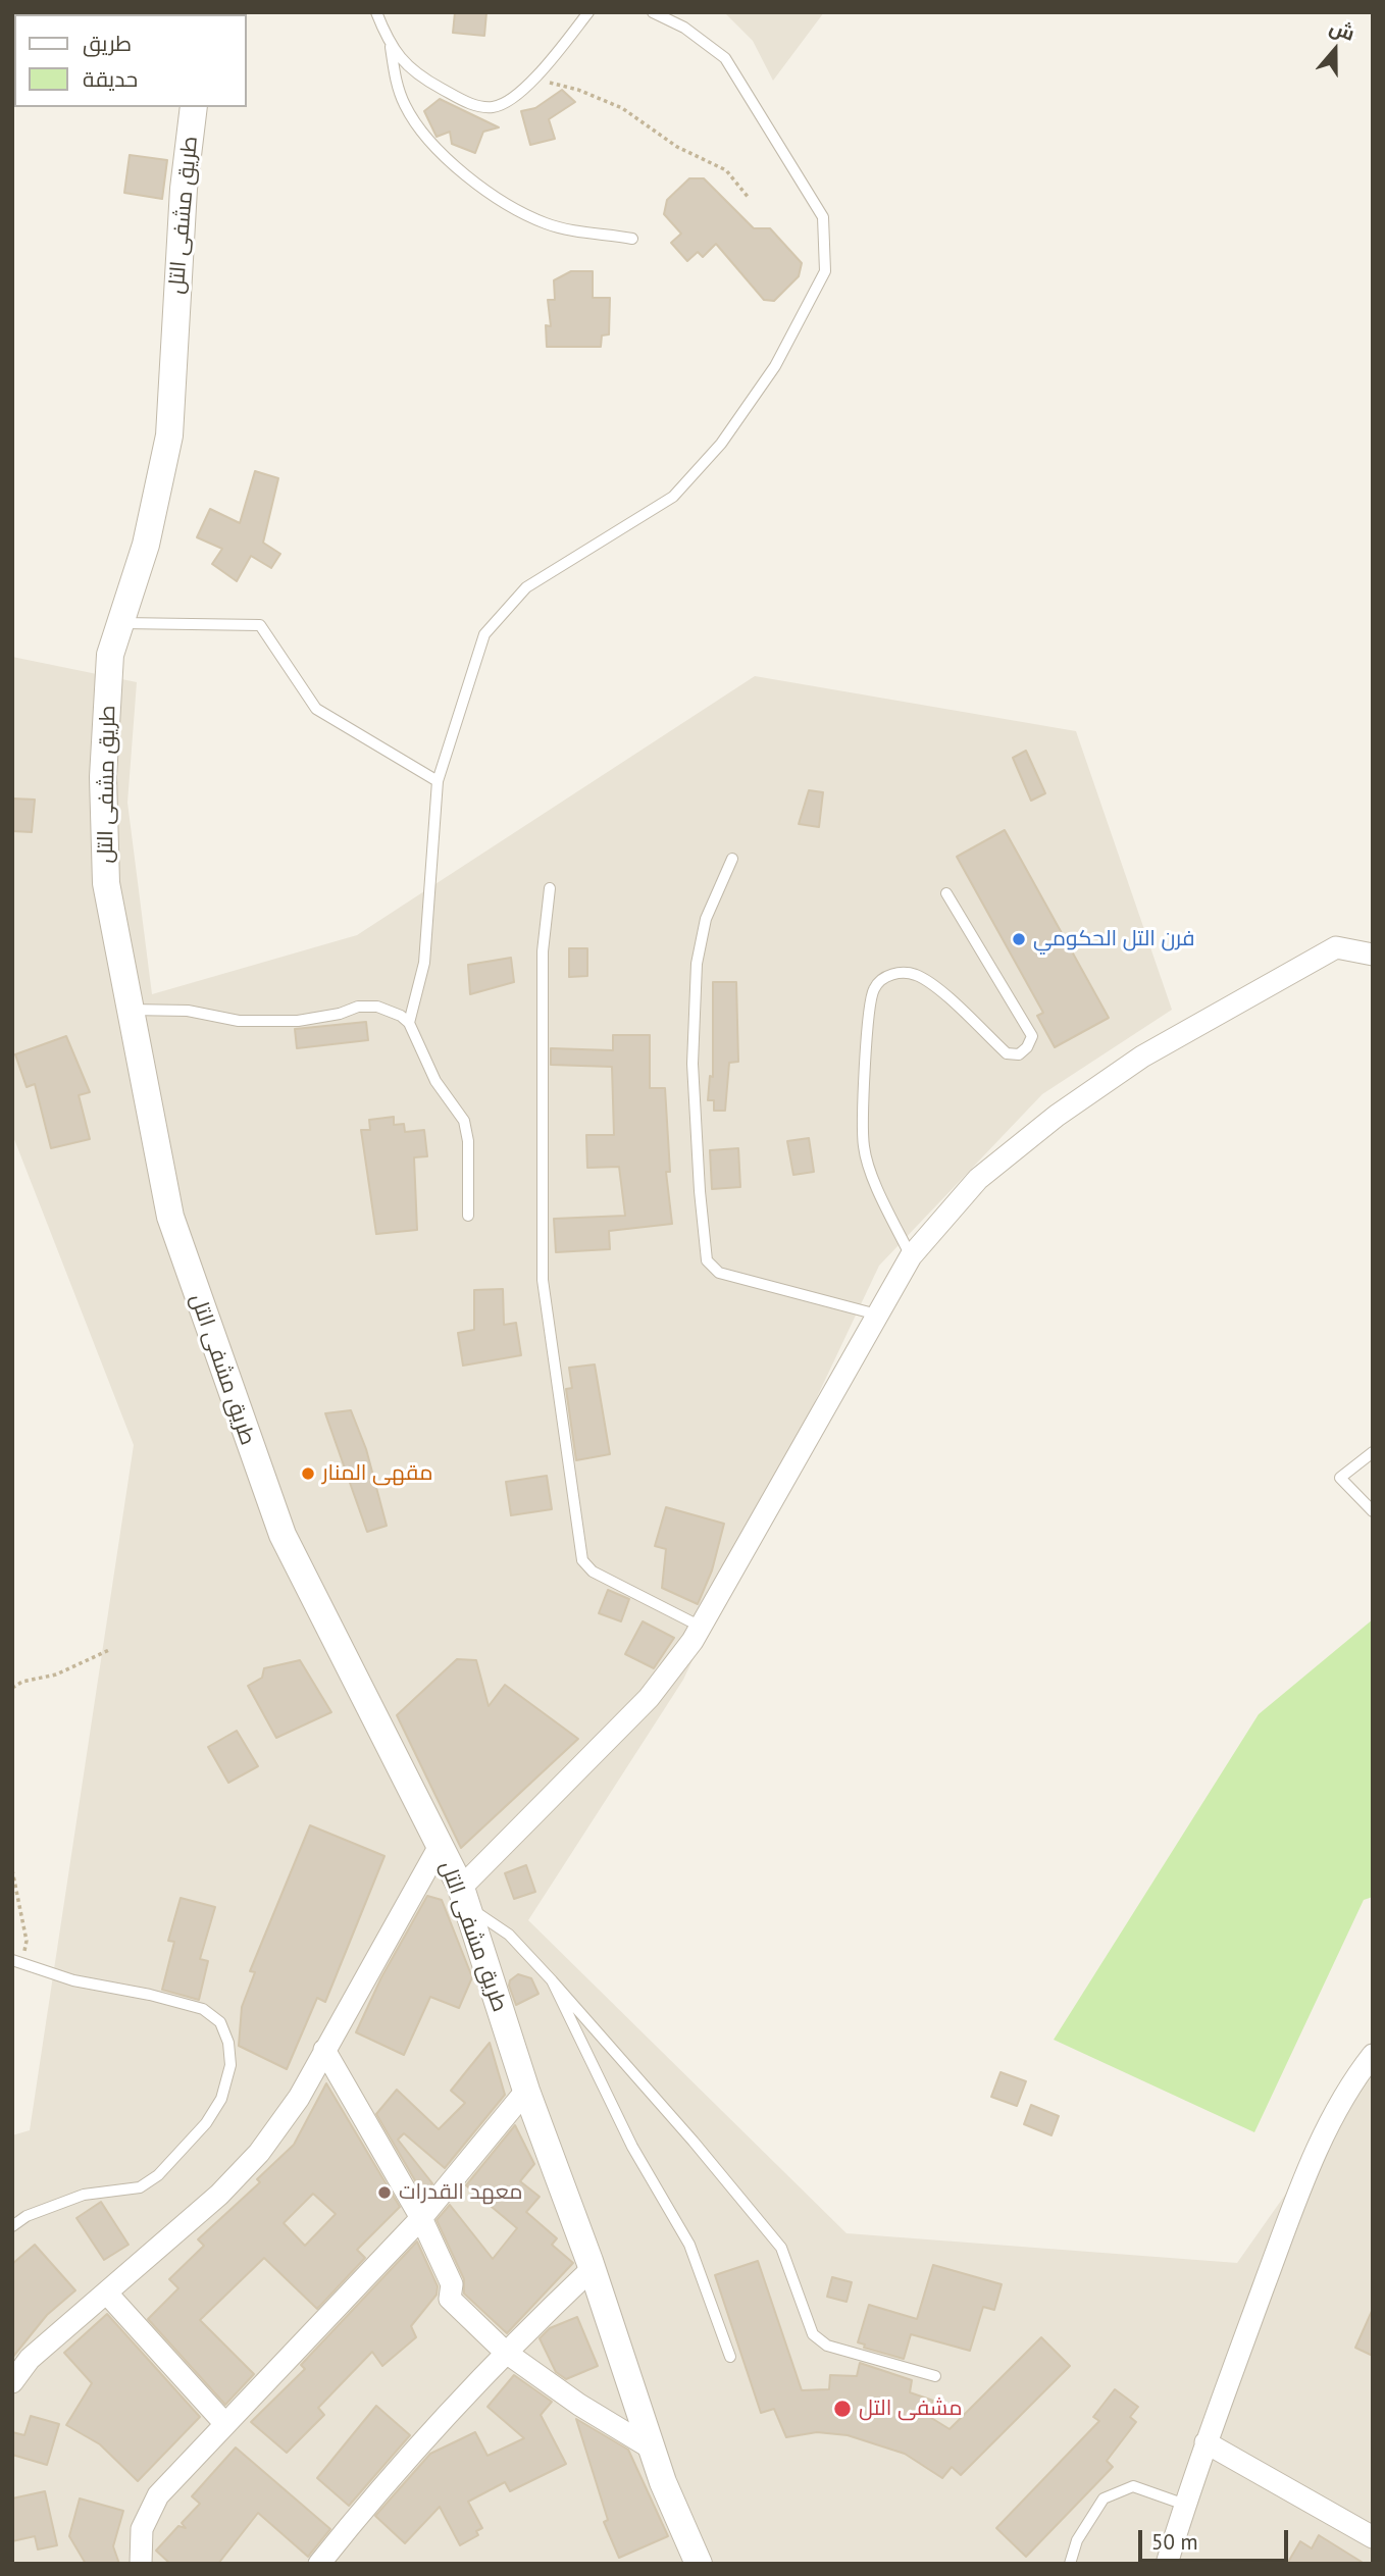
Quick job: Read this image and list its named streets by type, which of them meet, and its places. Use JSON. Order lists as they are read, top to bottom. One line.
{"streets":{"street":["طريق مشفى التل"]},"places":["فرن التل الحكومي","مقهى المنار","معهد القدرات","مشفى التل"],"legend":["طريق","حديقة"],"scale_bar":"50 m","north":"top"}
